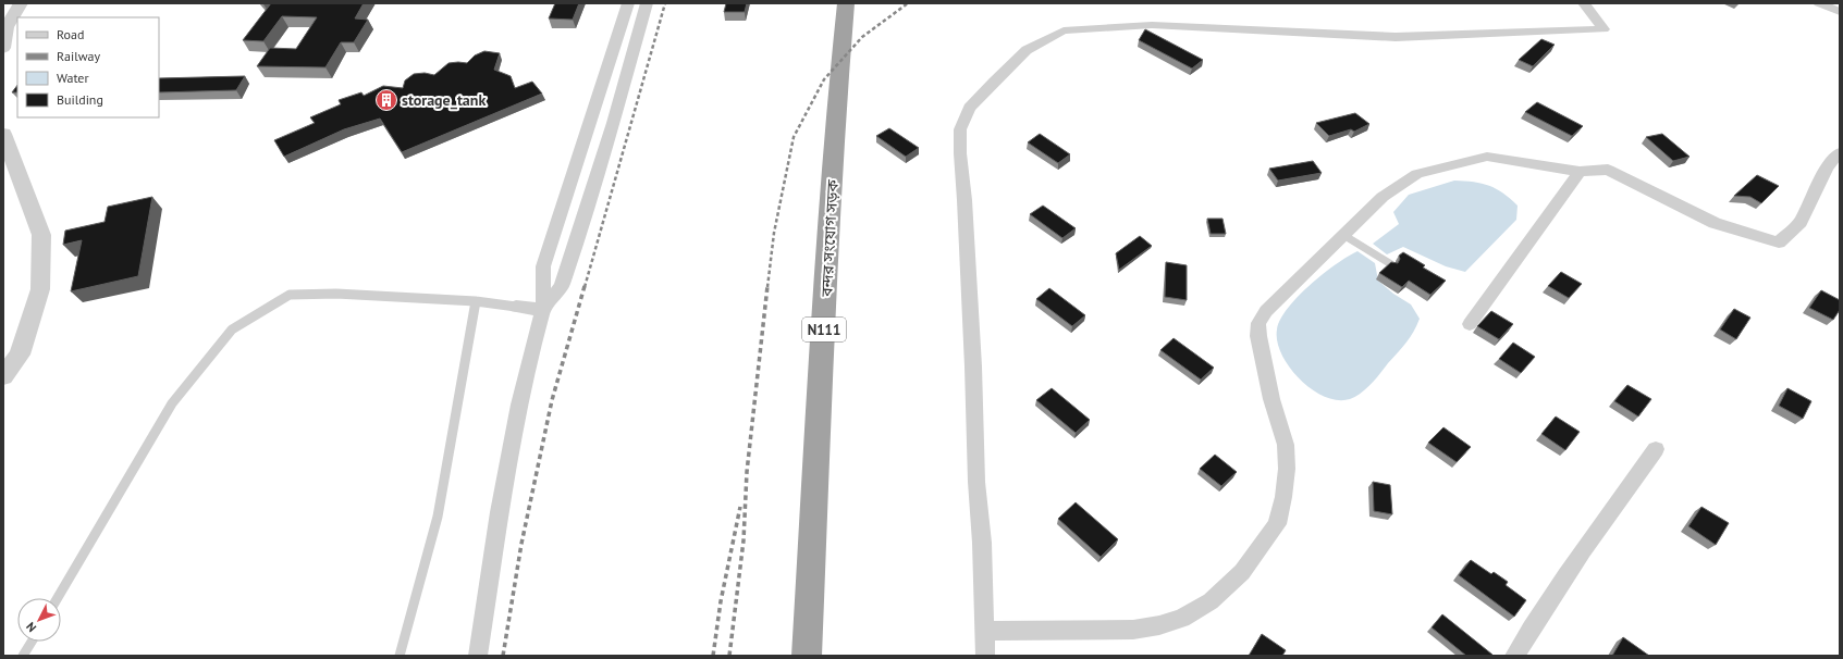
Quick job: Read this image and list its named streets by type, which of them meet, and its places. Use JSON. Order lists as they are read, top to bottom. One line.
{"streets":{"highway":["বন্দর সংযোগ সড়ক","N111"]},"places":{"building":["storage_tank"]},"legend":["Road","Railway","Water","Building"],"north":"bottom left"}
